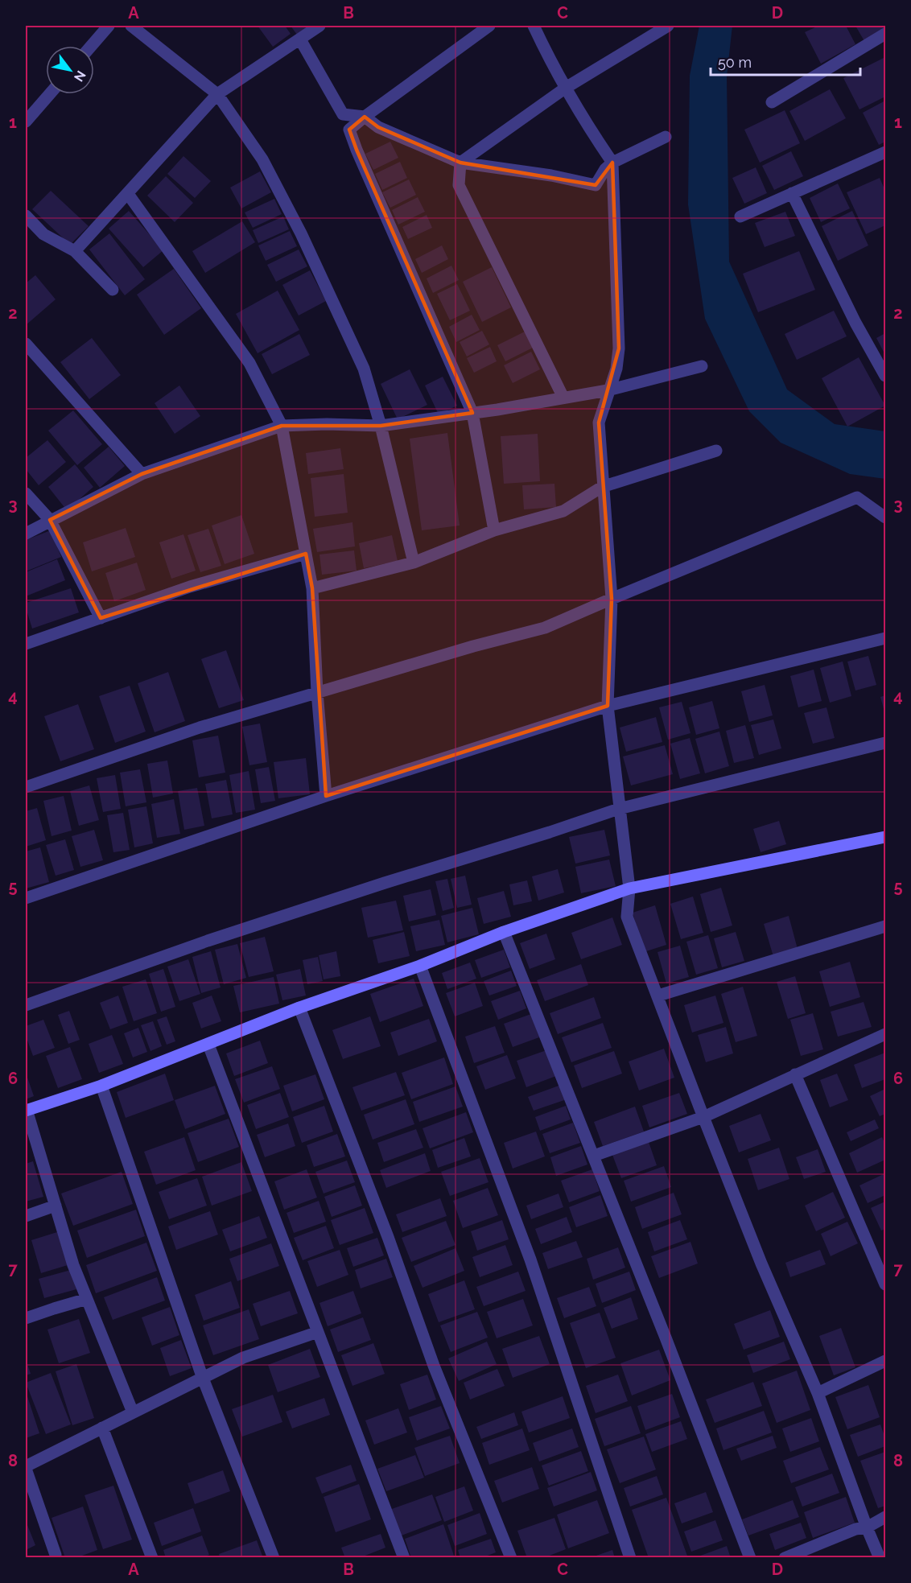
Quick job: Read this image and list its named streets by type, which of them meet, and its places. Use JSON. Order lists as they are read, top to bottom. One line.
{"scale_bar":"50 m","north":"bottom right","grid":{"columns":["A","B","C","D"],"rows":["1","2","3","4","5","6","7","8"]}}
